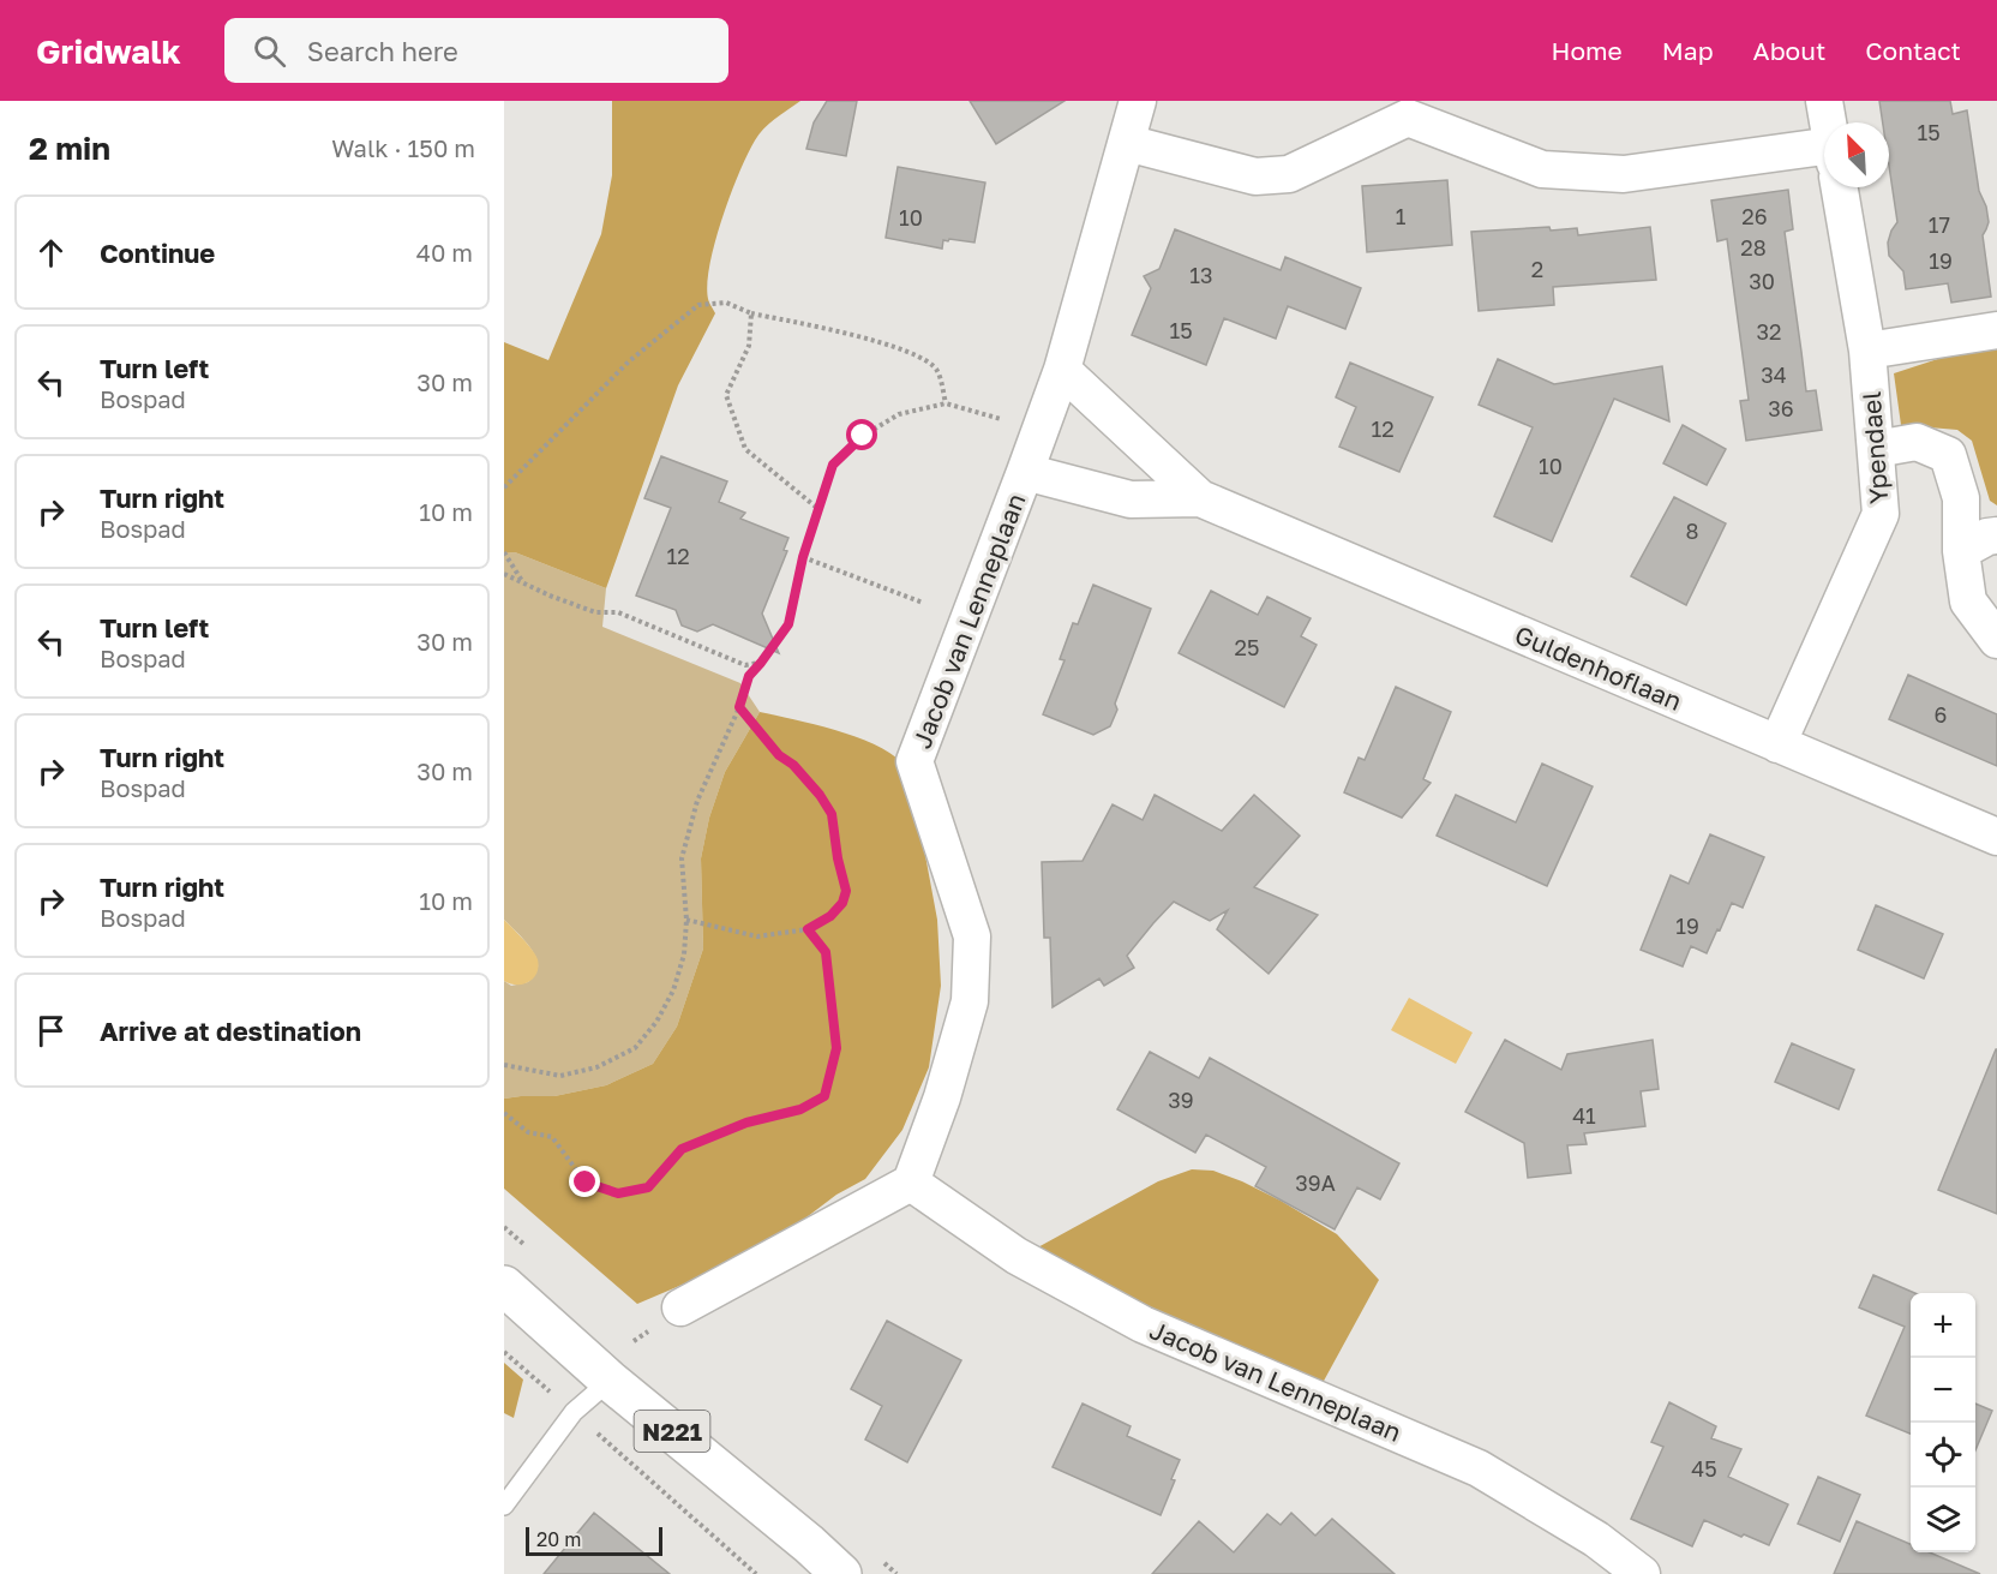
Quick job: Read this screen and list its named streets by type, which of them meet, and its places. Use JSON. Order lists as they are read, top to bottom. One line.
{"streets":{"main road":["N221"],"street":["Ypendael","Jacob van Lenneplaan","Guldenhoflaan"]},"crossings":[["Ypendael","Guldenhoflaan"],["Jacob van Lenneplaan","Guldenhoflaan"]],"house_numbers":["15","1","26","10","17","28","19","2","13","30","15","32","34","36","12","10","8","12","25","6","19","39","41","39A","45"],"scale_bar":"20 m","north":"top left","page":{"header":"Gridwalk","search":"Search here","nav":["Home","Map","About","Contact"],"heading":["2 min","Walk · 150 m"],"list":[["Continue","40 m"],["Turn left","Bospad","30 m"],["Turn right","Bospad","10 m"],["Turn left","Bospad","30 m"],["Turn right","Bospad","30 m"],["Turn right","Bospad","10 m"],"Arrive at destination"],"map_buttons":["+","−"],"scale":"20 m"}}
